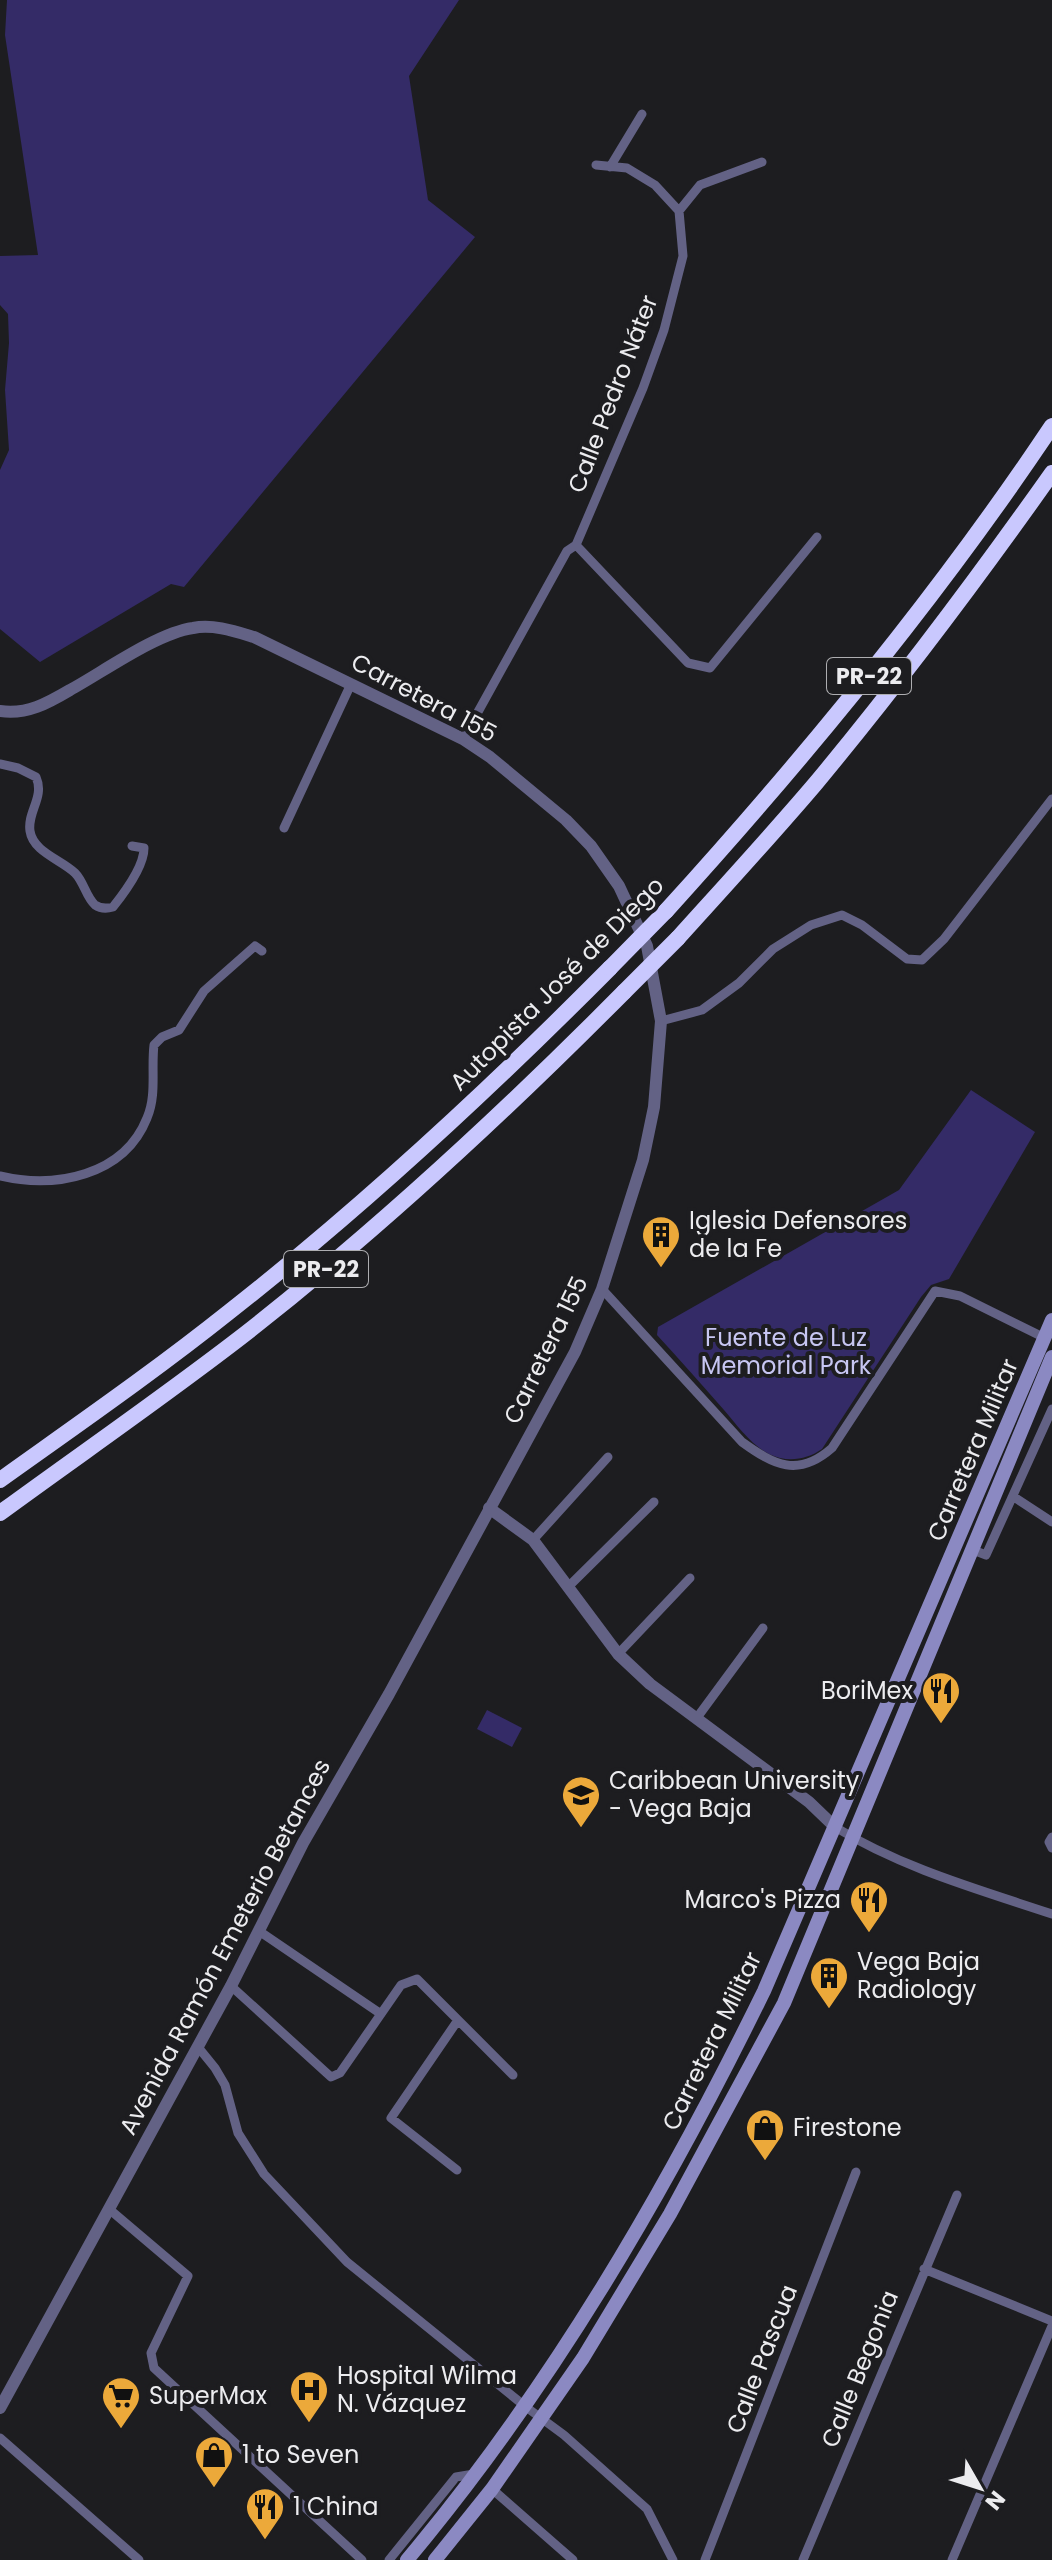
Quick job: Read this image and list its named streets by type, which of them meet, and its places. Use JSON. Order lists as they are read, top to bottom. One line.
{"streets":{"highway":["PR-22","Autopista José de Diego"],"main road":["Carretera Militar"],"street":["Calle Pedro Náter","Carretera 155","Avenida Ramón Emeterio Betances","Calle Pascua","Calle Begonia"]},"crossings":[["Calle Pedro Náter","Carretera 155"],["Carretera 155","Avenida Ramón Emeterio Betances"]],"parks":["Fuente de Luz Memorial Park"],"places":{"building":["Iglesia Defensores de la Fe","Vega Baja Radiology"],"restaurant":["BoriMex","Marco's Pizza","1 China"],"school or university":["Caribbean University - Vega Baja"],"shop":["Firestone","1 to Seven"],"hospital":["Hospital Wilma N. Vázquez"],"supermarket":["SuperMax"]},"north":"bottom right"}
